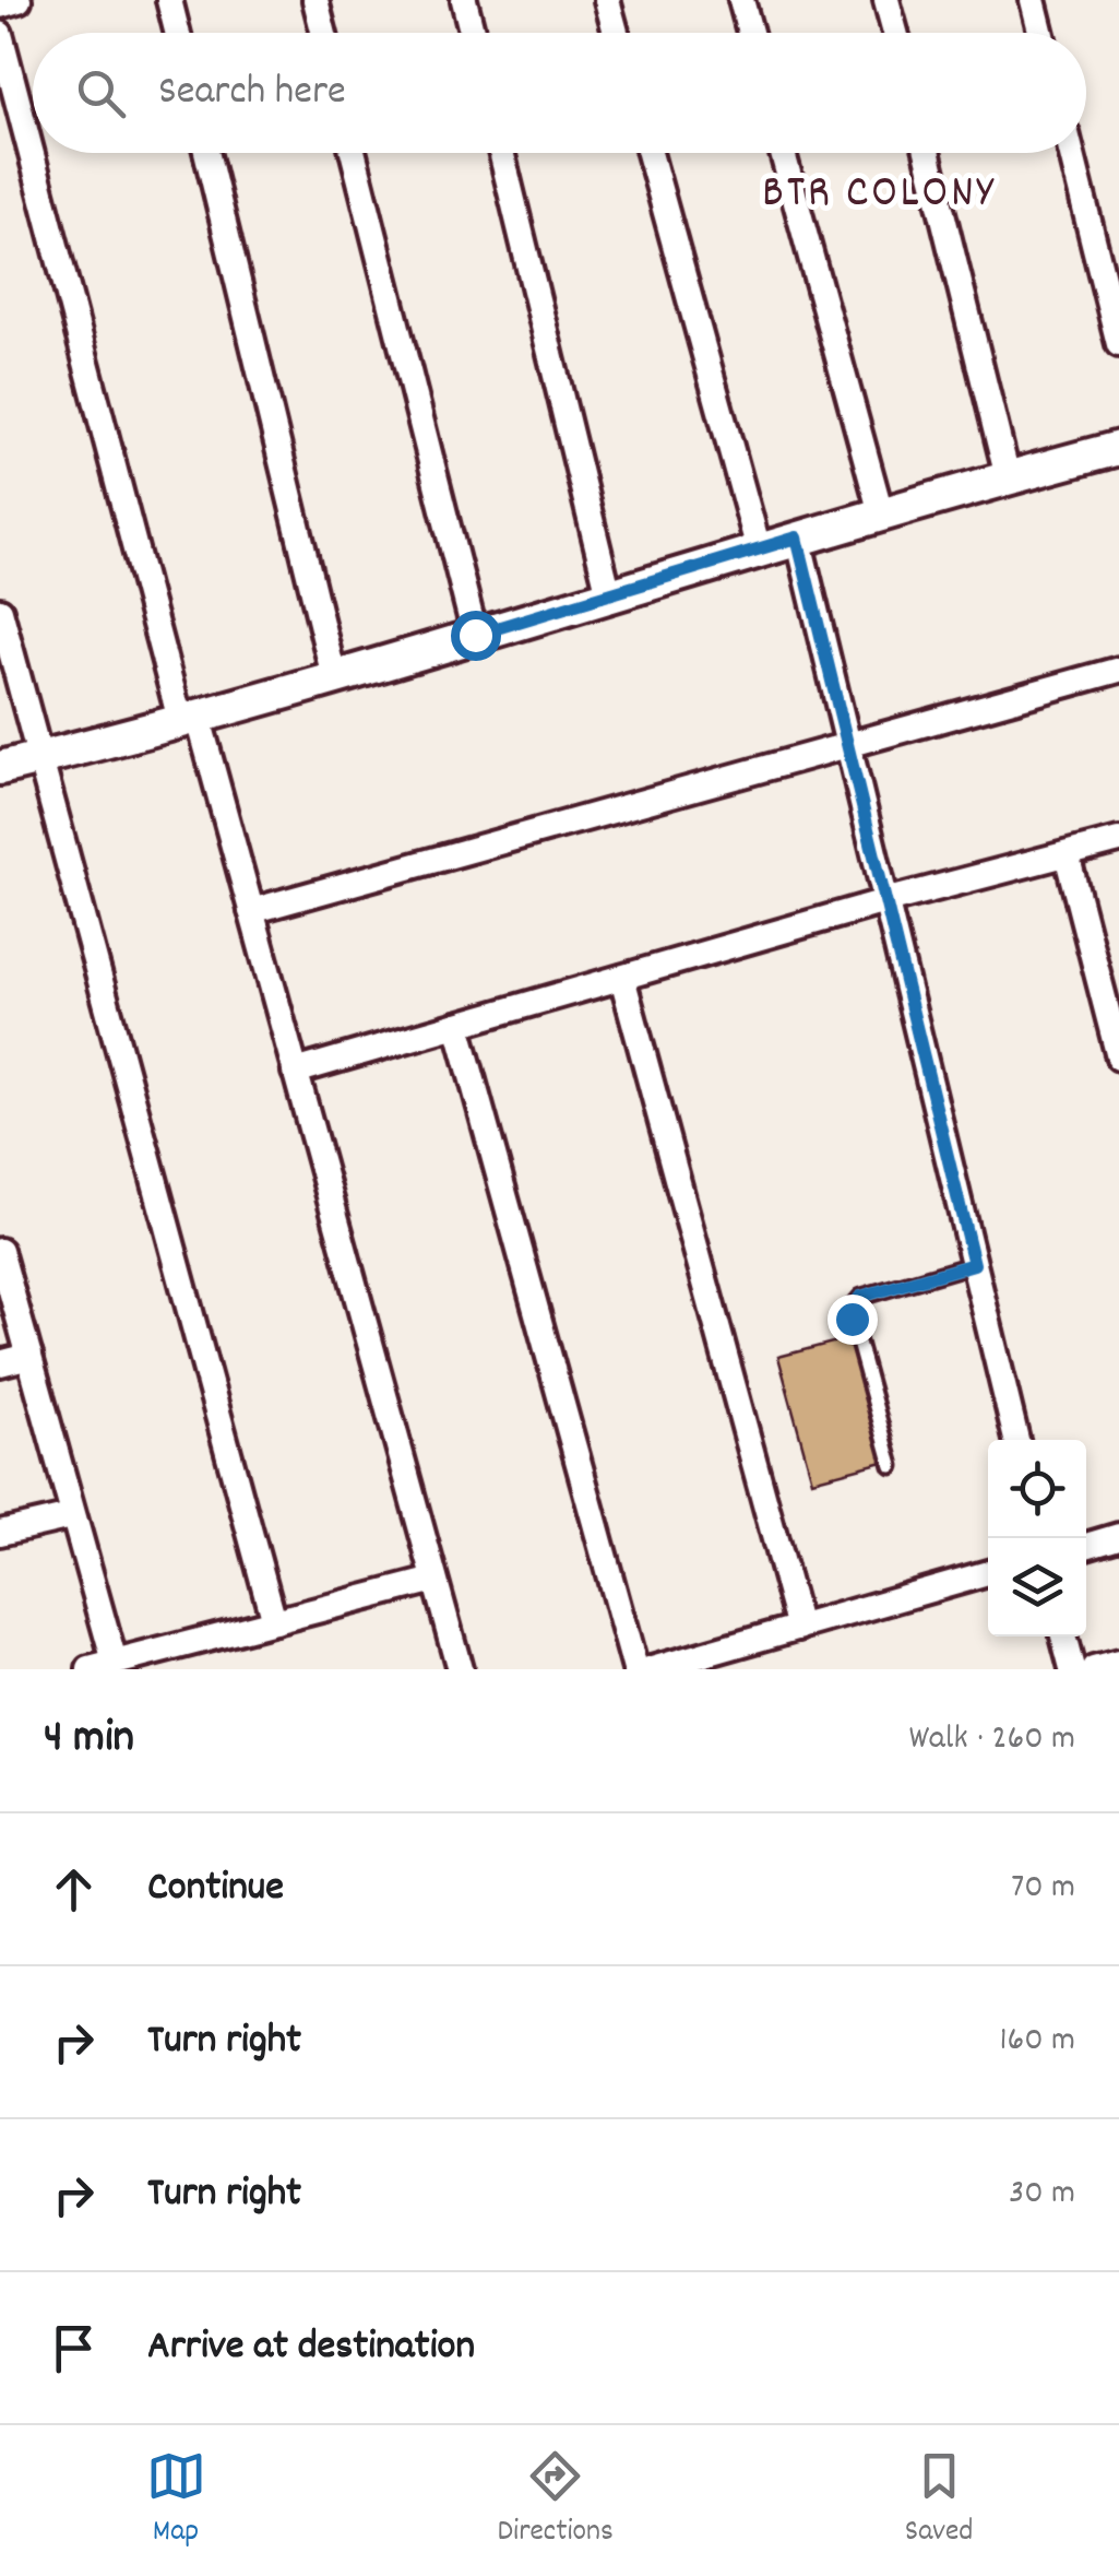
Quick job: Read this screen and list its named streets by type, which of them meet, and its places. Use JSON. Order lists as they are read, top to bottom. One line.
{"districts":["BTR COLONY"],"page":{"search":"Search here","heading":["4 min","Walk · 260 m"],"list":[["Continue","70 m"],["Turn right","160 m"],["Turn right","30 m"],"Arrive at destination"],"nav":["Map","Directions","Saved"]}}
